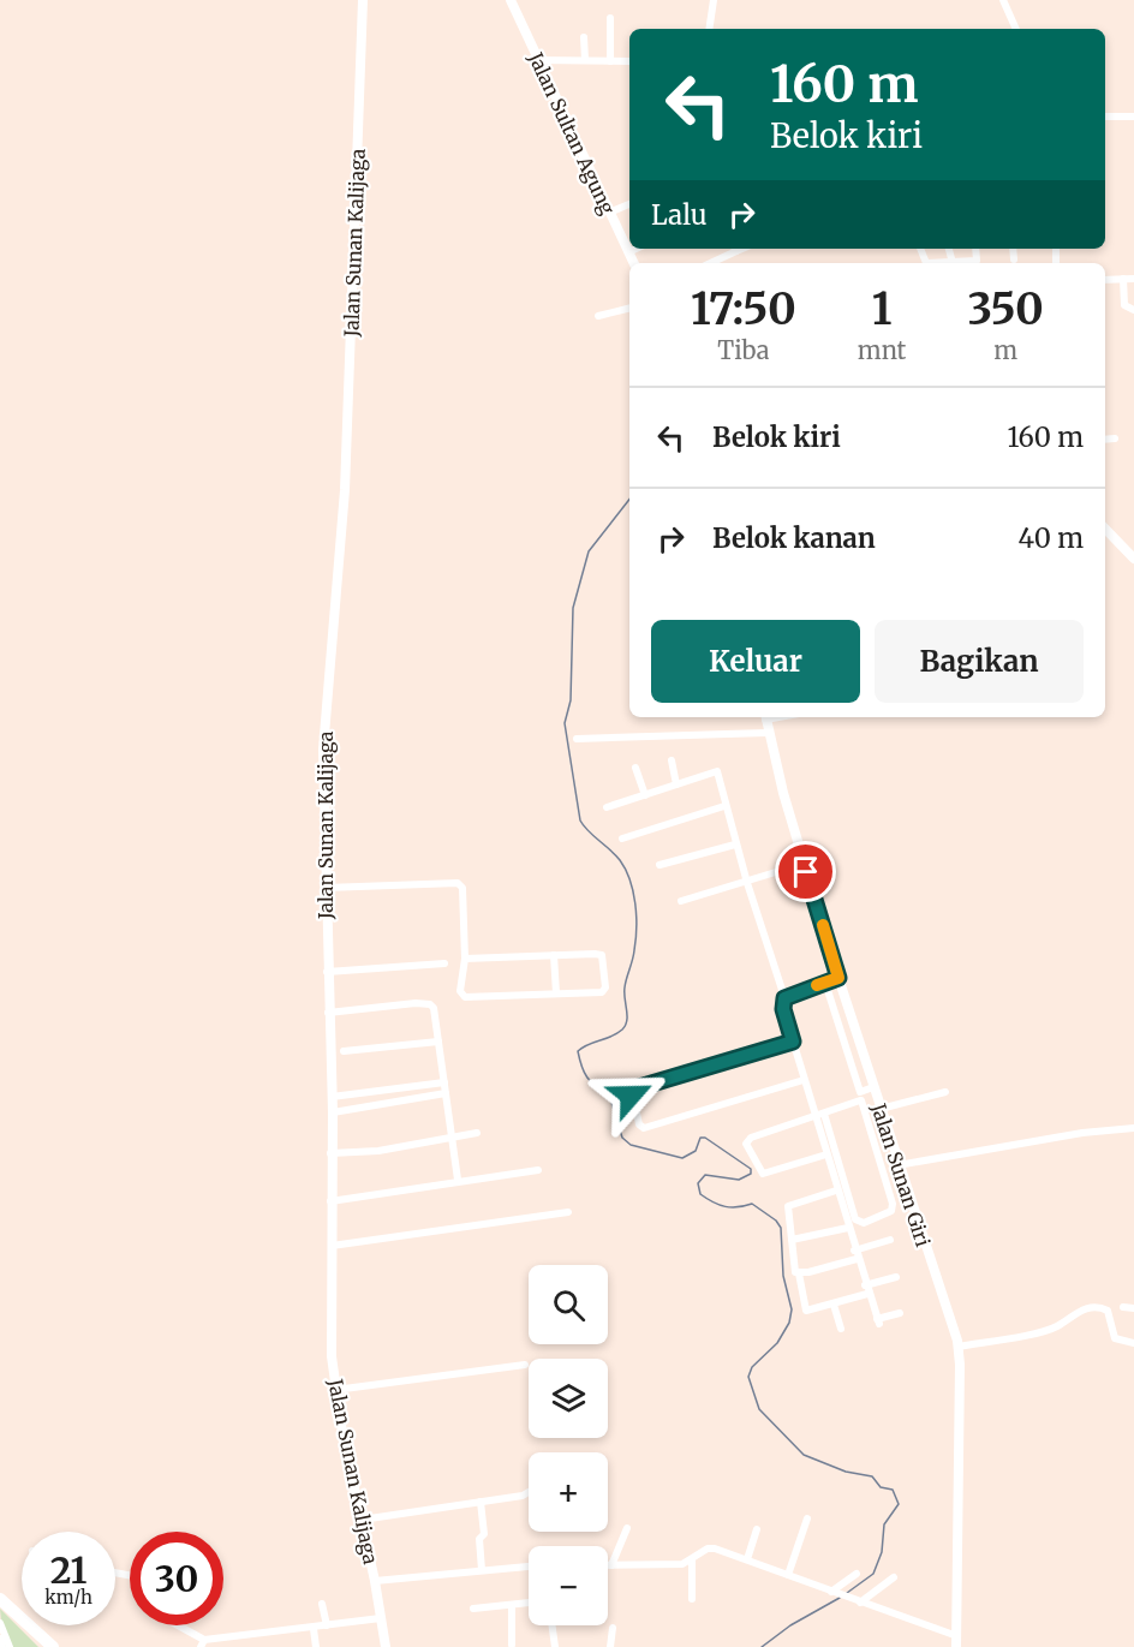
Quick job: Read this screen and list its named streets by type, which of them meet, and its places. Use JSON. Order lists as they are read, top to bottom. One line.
{"streets":{"street":["Jalan Sultan Agung","Jalan Sunan Kalijaga","Jalan Sunan Giri"]},"page":{"turn":["160 m","Belok kiri"],"then":"Lalu","eta":["17:50","Tiba","1","mnt","350","m"],"list":[{"name":"Belok kiri","value":"160 m"},{"name":"Belok kanan","value":"40 m"}],"buttons":["Keluar","Bagikan"],"map_buttons":["+","−"],"speed":"21 km/h","limit":"30"}}
